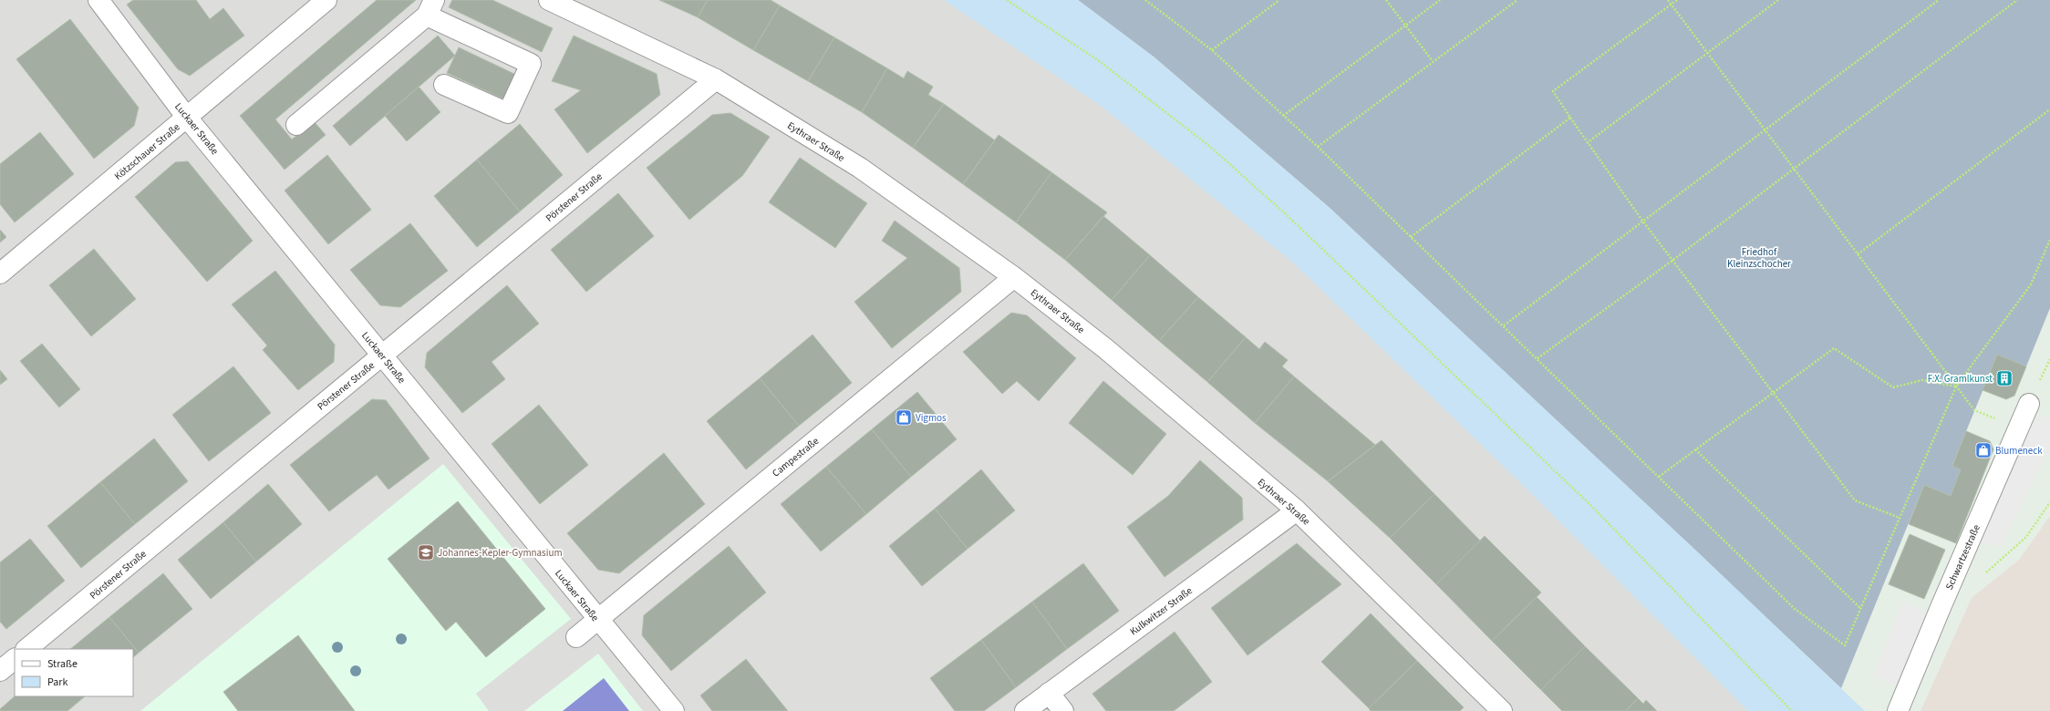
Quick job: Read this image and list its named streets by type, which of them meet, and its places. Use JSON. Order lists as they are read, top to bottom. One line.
{"streets":{"street":["Luckaer Straße","Eythraer Straße","Kötzschauer Straße","Pörstener Straße","Campestraße","Schwartzestraße","Kulkwitzer Straße"]},"crossings":[["Luckaer Straße","Kötzschauer Straße"],["Luckaer Straße","Pörstener Straße"],["Luckaer Straße","Campestraße"],["Eythraer Straße","Pörstener Straße"],["Eythraer Straße","Campestraße"],["Eythraer Straße","Kulkwitzer Straße"]],"parks":["Friedhof Kleinzschocher"],"places":{"building":["F.X. Gramlkunst"],"shop":["Vigmos","Blumeneck"],"school or university":["Johannes-Kepler-Gymnasium"]},"legend":["Straße","Park"]}
